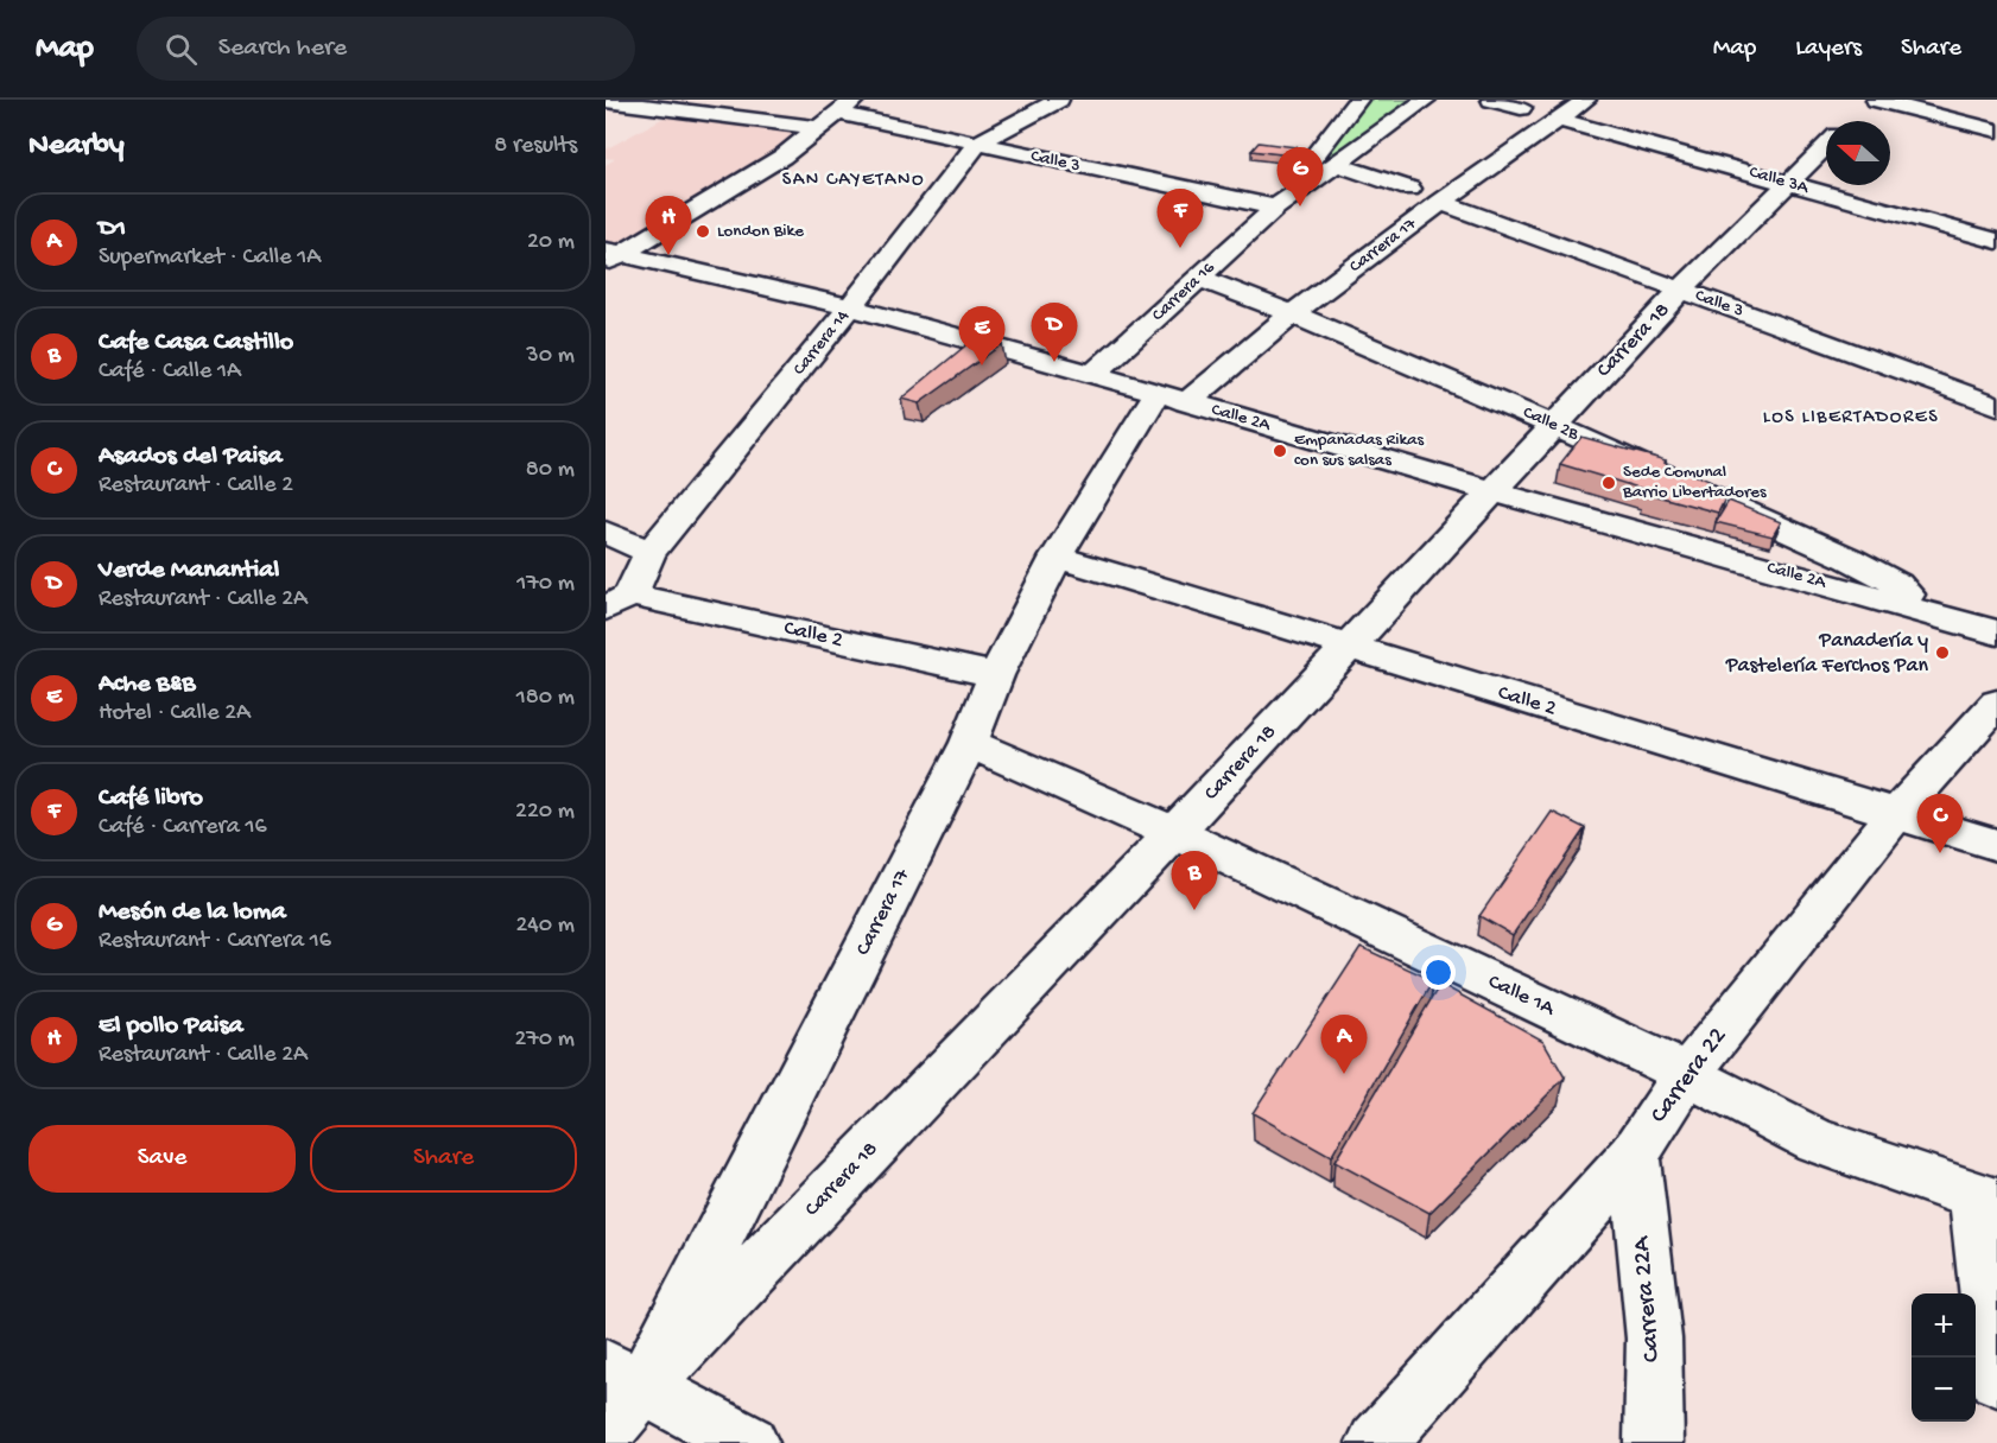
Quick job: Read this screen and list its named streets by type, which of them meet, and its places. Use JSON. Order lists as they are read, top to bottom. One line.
{"streets":{"street":["Calle 3","Calle 3A","Carrera 17","Carrera 16","Carrera 18","Carrera 14","Calle 2A","Calle 2B","Calle 2","Calle 1A","Carrera 22","Carrera 22A"]},"crossings":[["Calle 3","Carrera 17"],["Calle 3","Carrera 16"],["Calle 3","Carrera 18"],["Calle 3","Carrera 14"],["Calle 3A","Carrera 17"],["Calle 3A","Carrera 18"],["Carrera 17","Carrera 18"],["Carrera 17","Calle 2A"],["Carrera 17","Calle 2B"],["Carrera 17","Calle 2"],["Carrera 17","Calle 1A"],["Carrera 16","Calle 2A"],["Carrera 16","Calle 2B"],["Carrera 18","Calle 2A"],["Carrera 18","Calle 2B"],["Carrera 18","Calle 2"],["Carrera 18","Calle 1A"],["Carrera 14","Calle 2A"],["Carrera 14","Calle 2"],["Calle 2A","Calle 2B"],["Calle 2","Carrera 22"],["Calle 1A","Carrera 22"],["Carrera 22","Carrera 22A"]],"districts":["SAN CAYETANO","LOS LIBERTADORES"],"places":["London Bike","Empanadas Rikas con sus salsas","Sede Comunal Barrio Libertadores","Panadería y Pastelería Ferchos Pan"],"north":"left","page":{"header":"Map","search":"Search here","nav":["Map","Layers","Share"],"heading":["Nearby","8 results"],"pins":["G","F","H","D","E","C","B","A"],"list":[{"mark":"A","name":"D1","note":"Supermarket · Calle 1A","value":"20 m"},{"mark":"B","name":"Cafe Casa Castillo","note":"Café · Calle 1A","value":"30 m"},{"mark":"C","name":"Asados del Paisa","note":"Restaurant · Calle 2","value":"80 m"},{"mark":"D","name":"Verde Manantial","note":"Restaurant · Calle 2A","value":"170 m"},{"mark":"E","name":"Ache B&B","note":"Hotel · Calle 2A","value":"180 m"},{"mark":"F","name":"Café libro","note":"Café · Carrera 16","value":"220 m"},{"mark":"G","name":"Mesón de la loma","note":"Restaurant · Carrera 16","value":"240 m"},{"mark":"H","name":"El pollo Paisa","note":"Restaurant · Calle 2A","value":"270 m"}],"buttons":["Save","Share"],"map_buttons":["+","−"]}}
